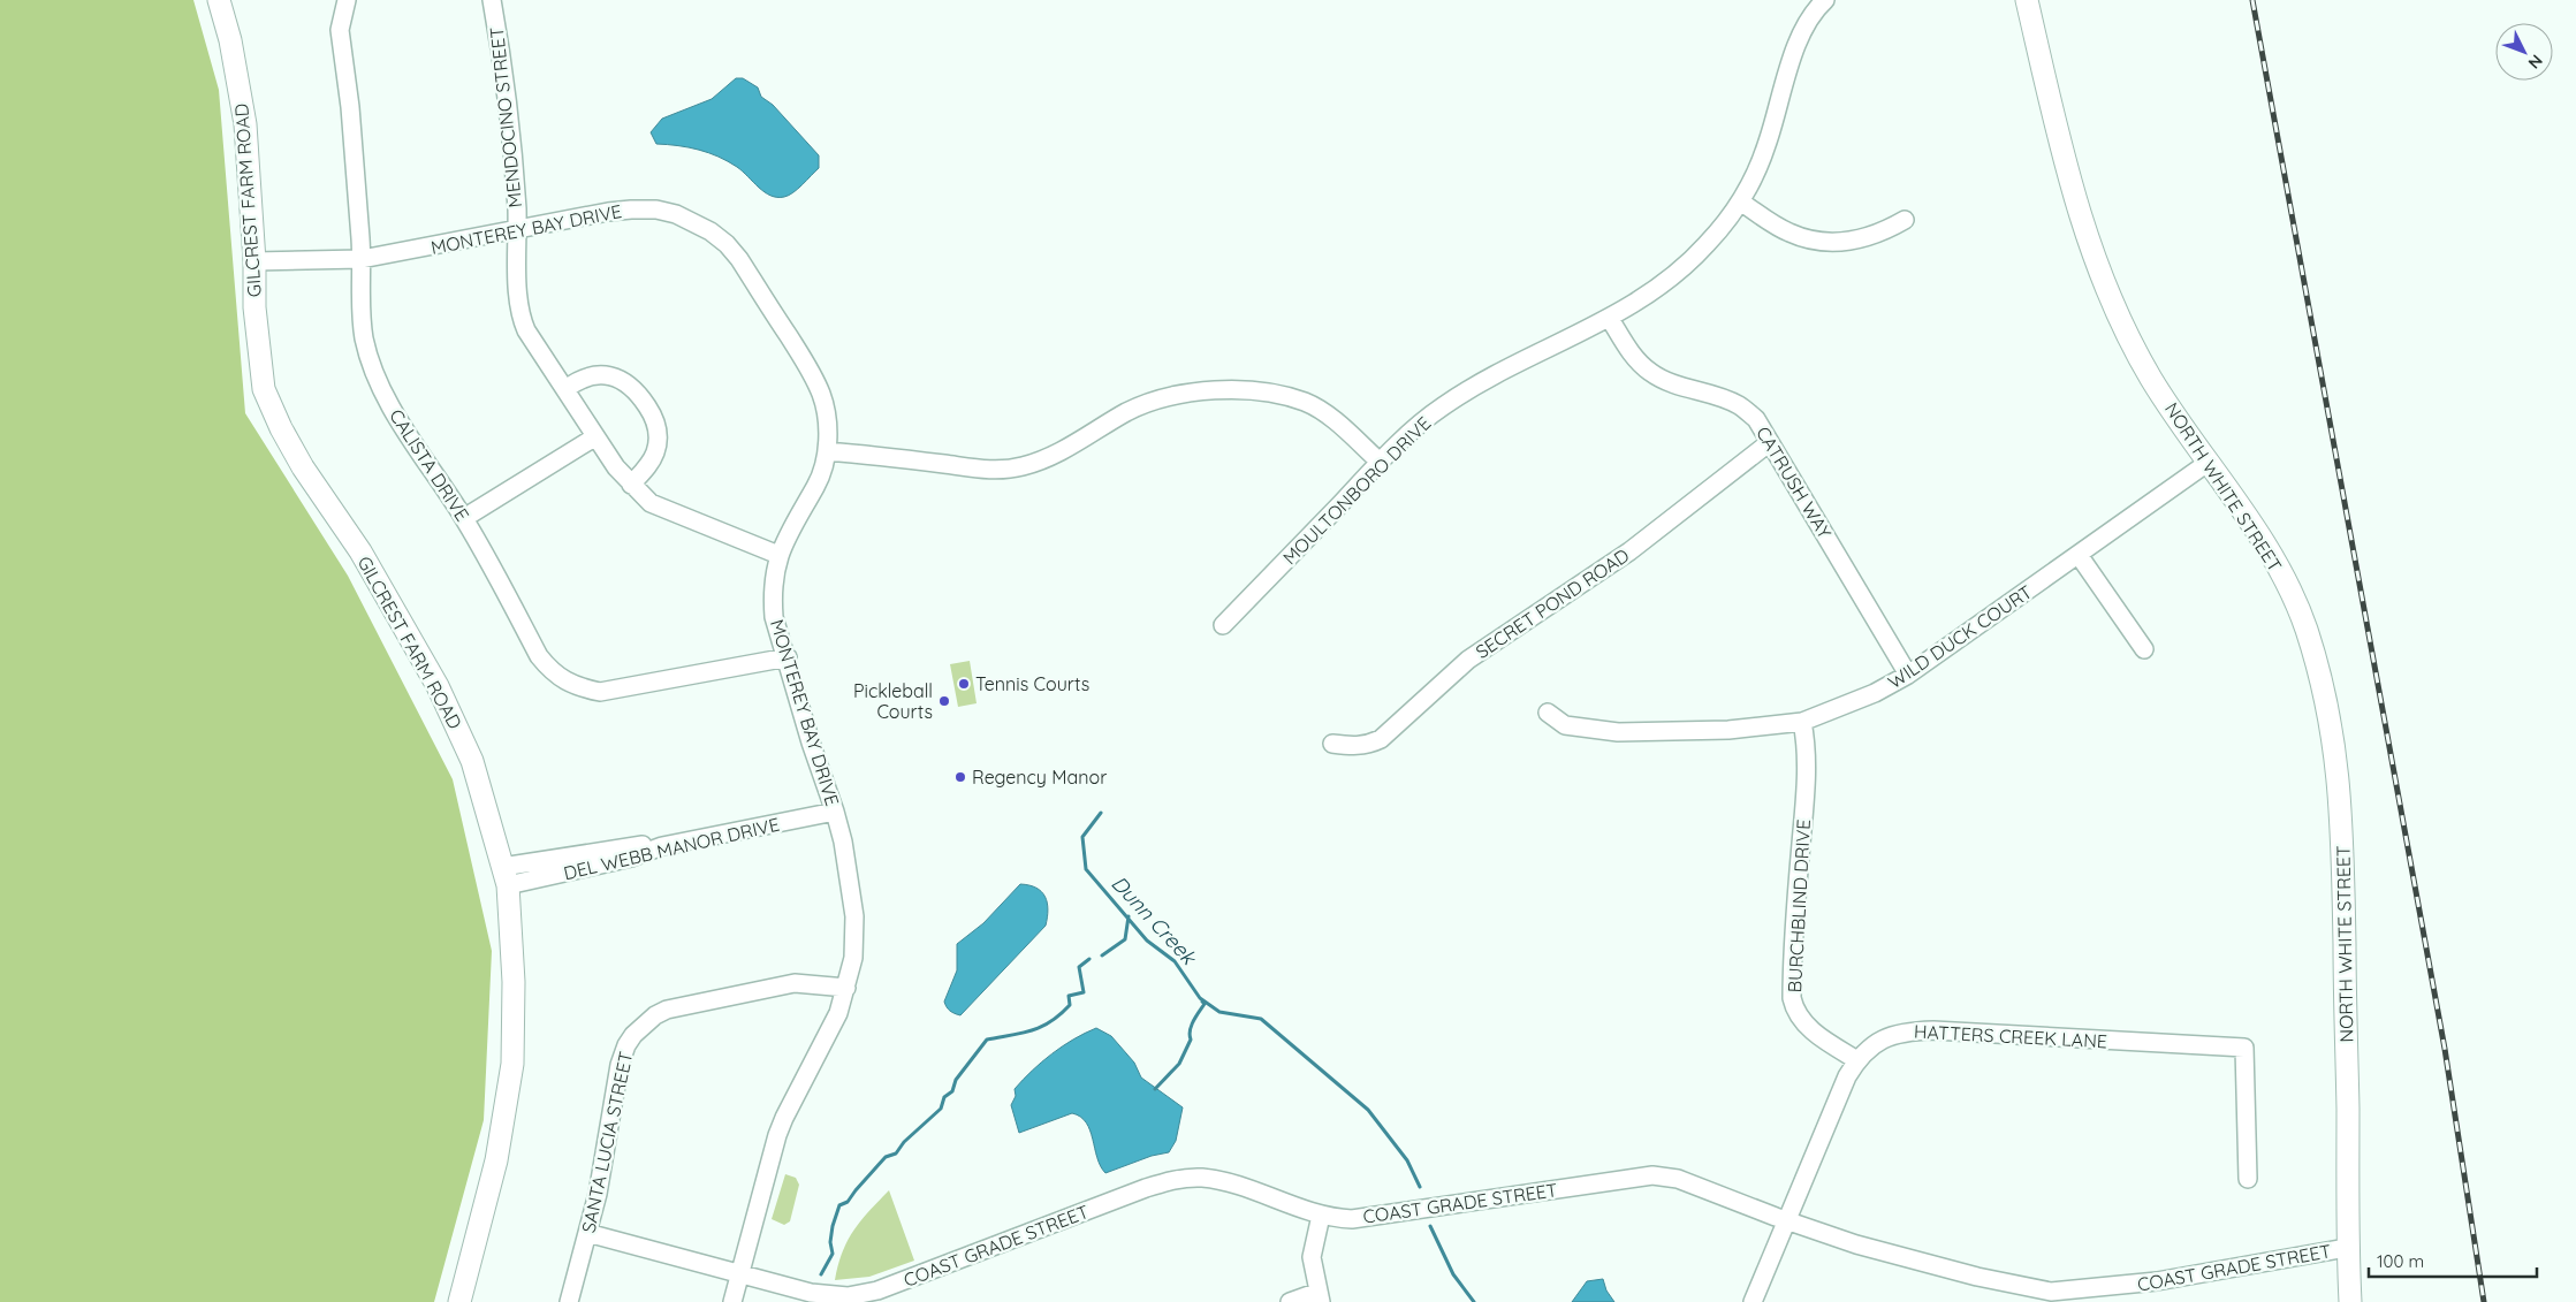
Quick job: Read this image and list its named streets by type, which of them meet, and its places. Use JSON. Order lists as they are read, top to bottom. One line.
{"streets":{"main road":["GILCREST FARM ROAD","NORTH WHITE STREET"],"street":["MENDOCINO STREET","MONTEREY BAY DRIVE","CALISTA DRIVE","CATRUSH WAY","MOULTONBORO DRIVE","SECRET POND ROAD","WILD DUCK COURT","DEL WEBB MANOR DRIVE","BURCHBLIND DRIVE","HATTERS CREEK LANE","SANTA LUCIA STREET","COAST GRADE STREET"]},"crossings":[["MENDOCINO STREET","MONTEREY BAY DRIVE"],["GILCREST FARM ROAD","MONTEREY BAY DRIVE"],["GILCREST FARM ROAD","DEL WEBB MANOR DRIVE"],["MONTEREY BAY DRIVE","CALISTA DRIVE"],["MONTEREY BAY DRIVE","DEL WEBB MANOR DRIVE"],["MONTEREY BAY DRIVE","SANTA LUCIA STREET"],["MONTEREY BAY DRIVE","COAST GRADE STREET"],["CATRUSH WAY","MOULTONBORO DRIVE"],["CATRUSH WAY","SECRET POND ROAD"],["CATRUSH WAY","WILD DUCK COURT"],["NORTH WHITE STREET","WILD DUCK COURT"],["NORTH WHITE STREET","COAST GRADE STREET"],["WILD DUCK COURT","BURCHBLIND DRIVE"],["BURCHBLIND DRIVE","HATTERS CREEK LANE"],["HATTERS CREEK LANE","COAST GRADE STREET"],["SANTA LUCIA STREET","COAST GRADE STREET"]],"water":["Dunn Creek"],"places":["Tennis Courts","Pickleball Courts","Regency Manor"],"scale_bar":"100 m","north":"bottom right"}
